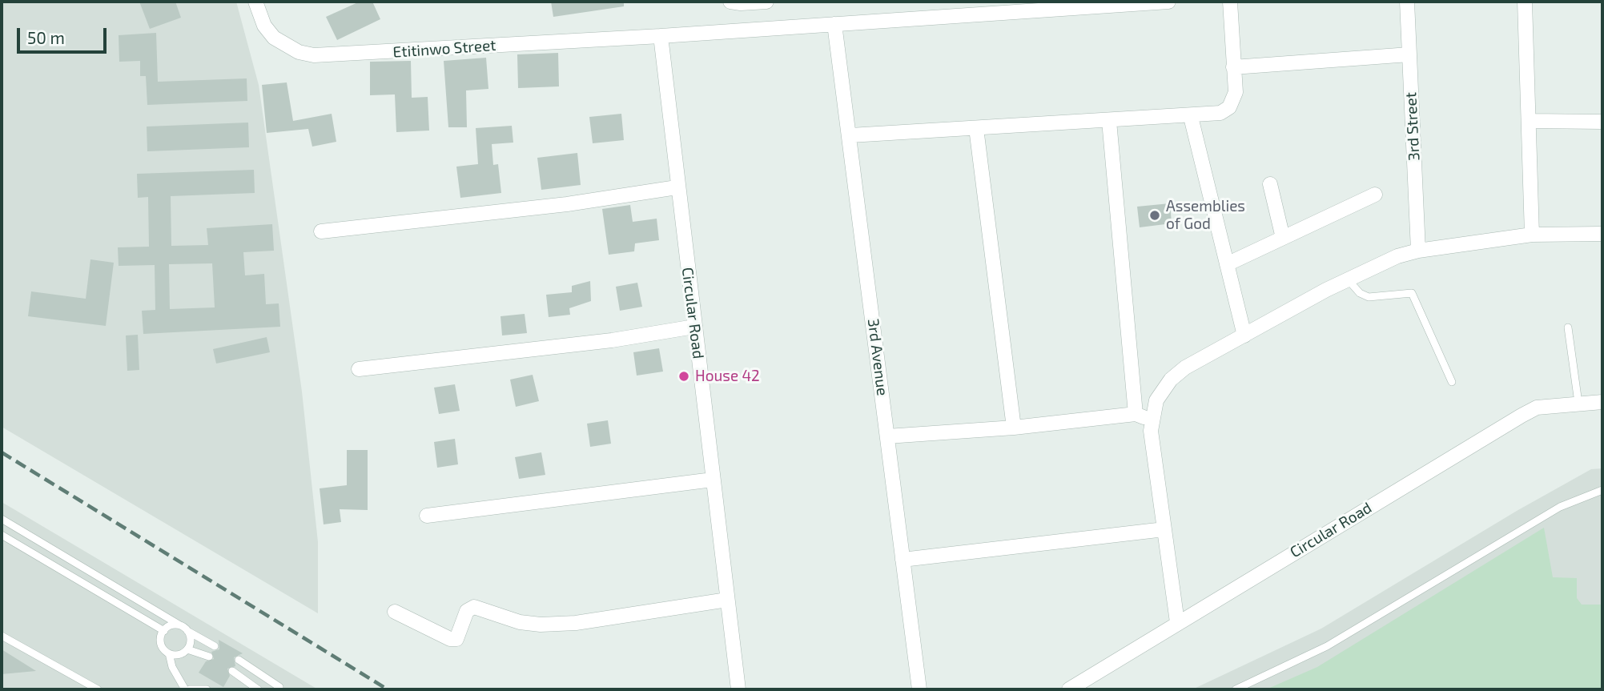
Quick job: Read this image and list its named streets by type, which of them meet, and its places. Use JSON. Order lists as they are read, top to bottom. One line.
{"streets":{"street":["Etitinwo Street","3rd Street","Circular Road","3rd Avenue"]},"crossings":[["Etitinwo Street","Circular Road"],["Etitinwo Street","3rd Avenue"]],"places":["Assemblies of God","House 42"],"scale_bar":"50 m"}
